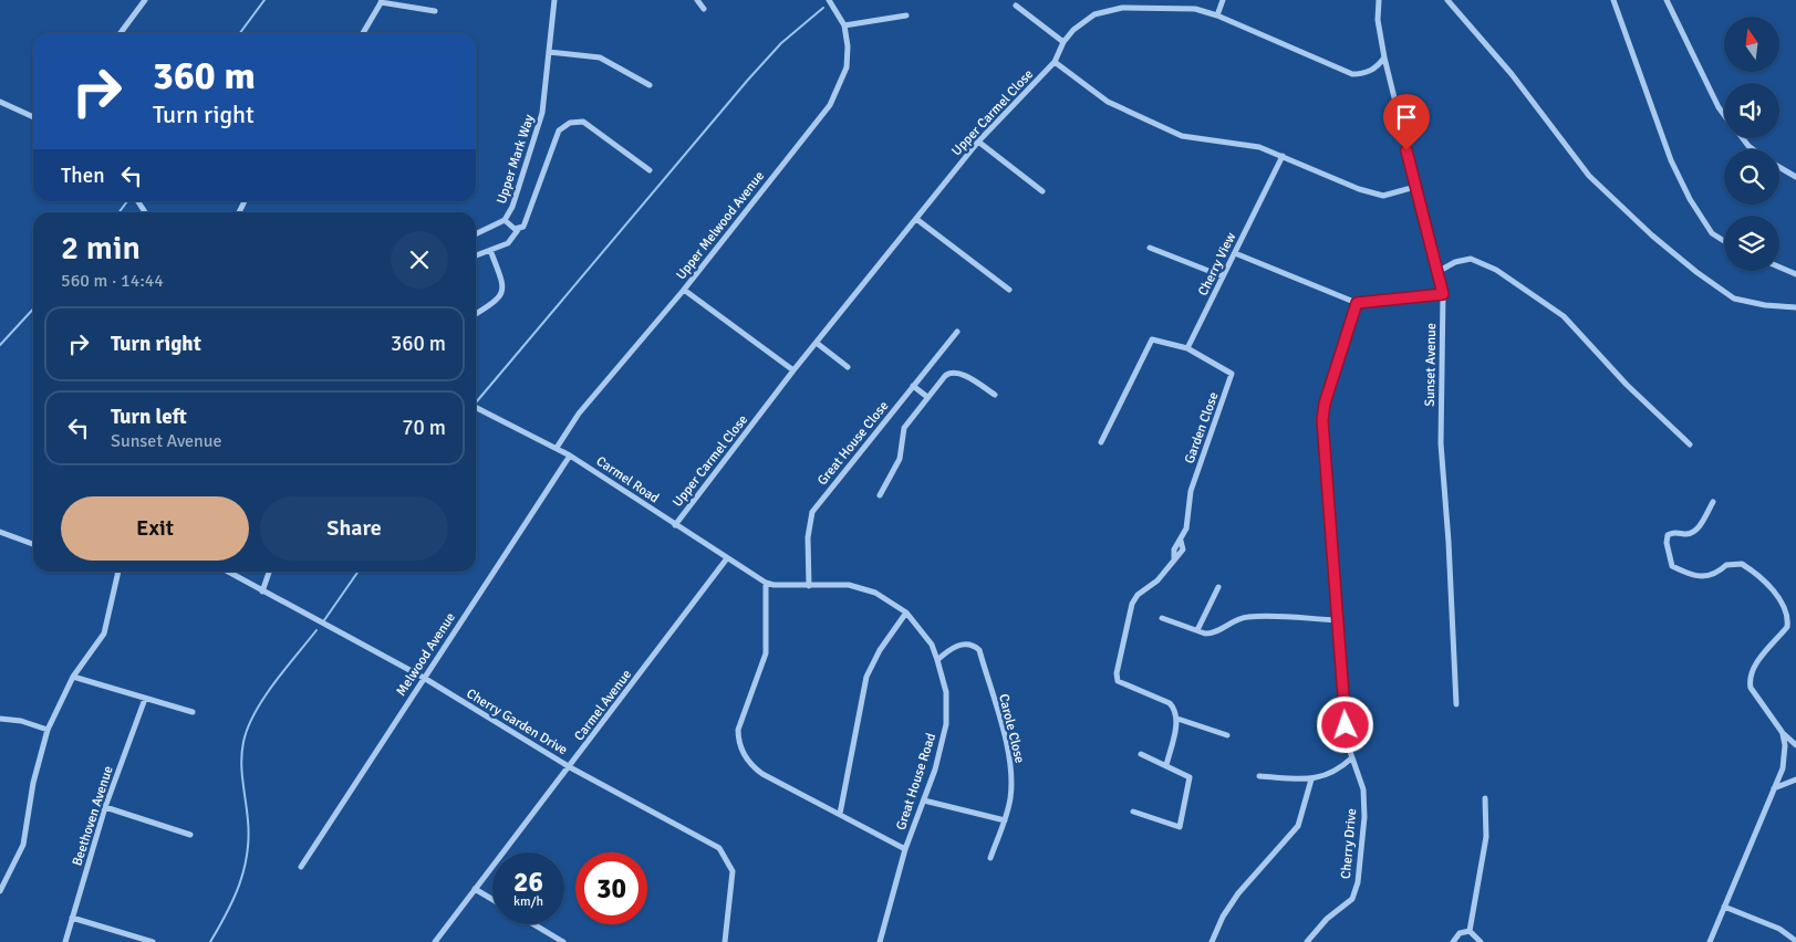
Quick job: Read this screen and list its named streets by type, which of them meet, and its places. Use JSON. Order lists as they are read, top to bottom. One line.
{"streets":{"street":["Upper Carmel Close","Upper Mark Way","Upper Melwood Avenue","Cherry View","Sunset Avenue","Garden Close","Great House Close","Carmel Road","Melwood Avenue","Carmel Avenue","Cherry Garden Drive","Carole Close","Great House Road","Beethoven Avenue","Cherry Drive"]},"crossings":[["Upper Carmel Close","Sunset Avenue"],["Upper Carmel Close","Carmel Road"],["Upper Melwood Avenue","Carmel Road"],["Cherry View","Garden Close"],["Great House Close","Great House Road"],["Carmel Road","Melwood Avenue"],["Carmel Road","Carmel Avenue"],["Carmel Road","Great House Road"],["Melwood Avenue","Cherry Garden Drive"],["Carmel Avenue","Cherry Garden Drive"],["Carole Close","Great House Road"]],"north":"top","page":{"turn":["360 m","Turn right"],"then":"Then","heading":["2 min","560 m · 14:44"],"list":[{"name":"Turn right","value":"360 m"},{"name":"Turn left","note":"Sunset Avenue","value":"70 m"}],"buttons":["Exit","Share"],"speed":"26 km/h","limit":"30"}}
